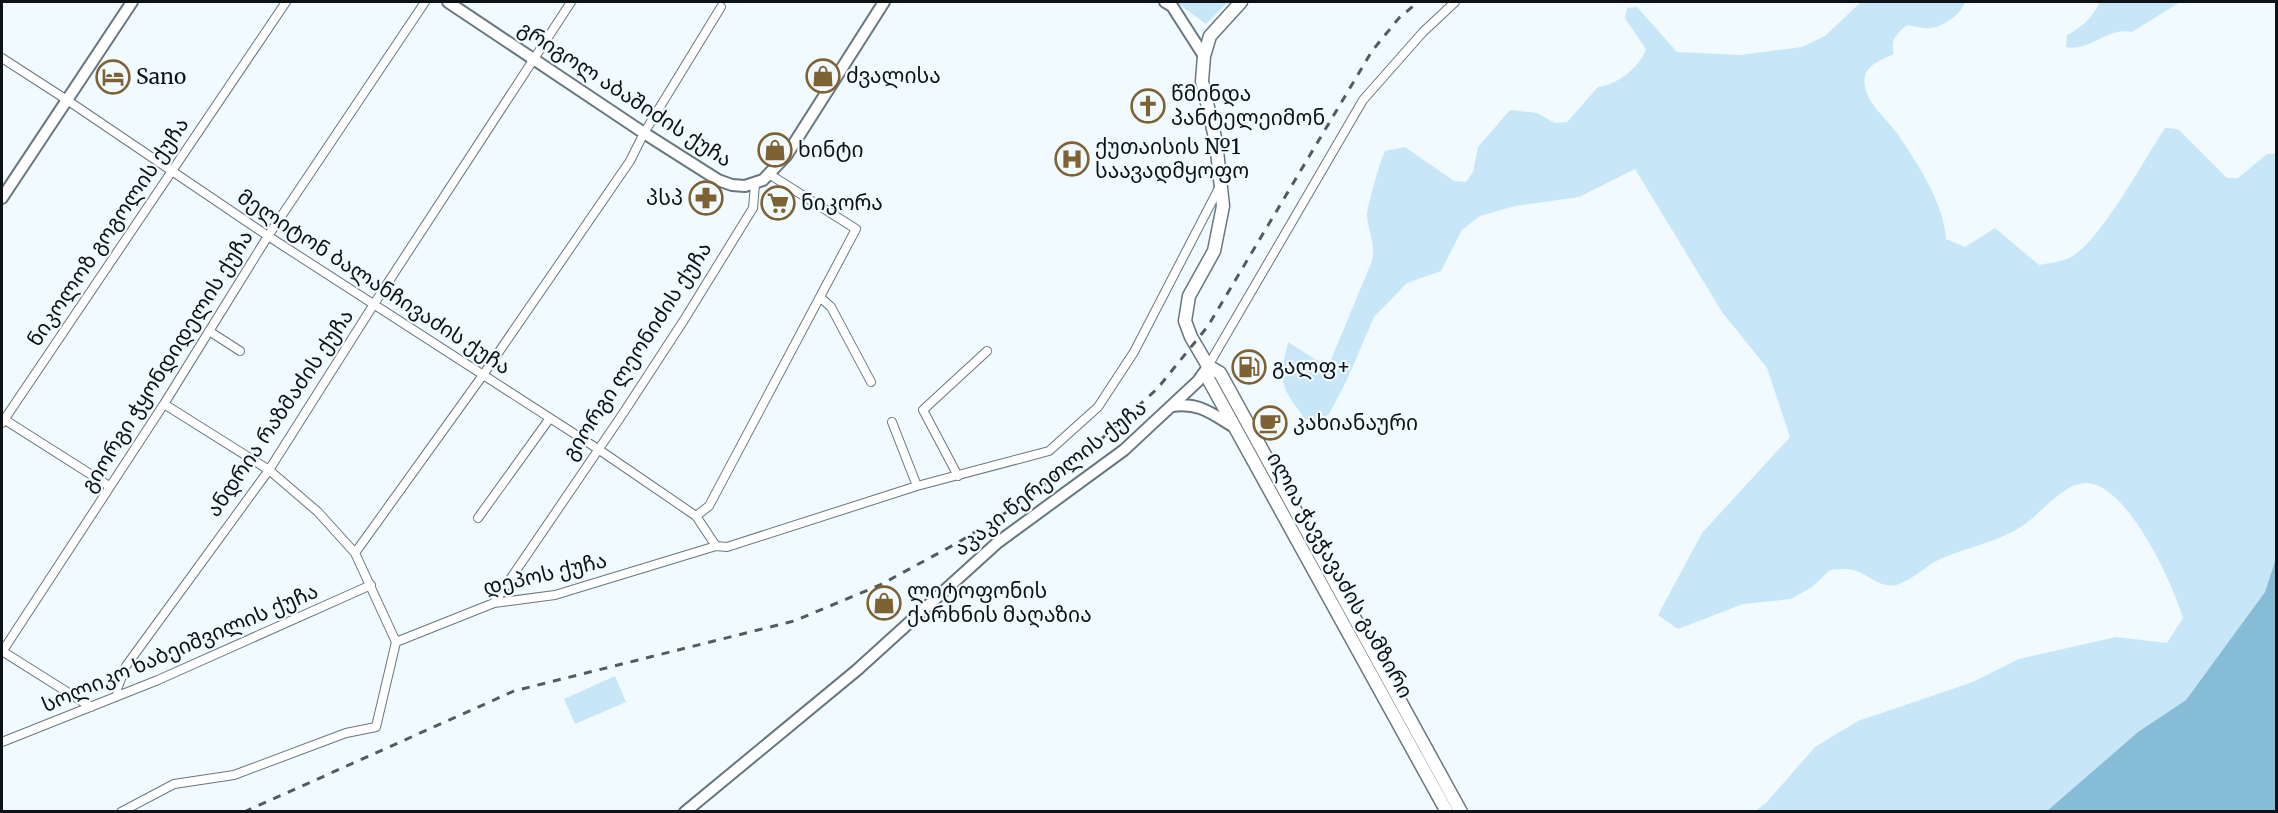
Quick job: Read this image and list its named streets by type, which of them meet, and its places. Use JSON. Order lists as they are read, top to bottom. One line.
{"streets":{"main road":["ილია ჭავჭავაძის გამზირი"],"street":["გრიგოლ აბაშიძის ქუჩა","ნიკოლოზ გოგოლის ქუჩა","მელიტონ ბალანჩივაძის ქუჩა","გიორგი ლეონიძის ქუჩა","გიორგი ჭყონდიდელის ქუჩა","ანდრია რაზმაძის ქუჩა","აკაკი წერეთლის ქუჩა","დეპოს ქუჩა","სოლიკო ხაბეიშვილის ქუჩა"]},"crossings":[["გრიგოლ აბაშიძის ქუჩა","გიორგი ლეონიძის ქუჩა"],["გრიგოლ აბაშიძის ქუჩა","ანდრია რაზმაძის ქუჩა"],["ნიკოლოზ გოგოლის ქუჩა","მელიტონ ბალანჩივაძის ქუჩა"],["მელიტონ ბალანჩივაძის ქუჩა","გიორგი ლეონიძის ქუჩა"],["მელიტონ ბალანჩივაძის ქუჩა","გიორგი ჭყონდიდელის ქუჩა"],["მელიტონ ბალანჩივაძის ქუჩა","ანდრია რაზმაძის ქუჩა"],["მელიტონ ბალანჩივაძის ქუჩა","დეპოს ქუჩა"],["გიორგი ლეონიძის ქუჩა","დეპოს ქუჩა"],["ანდრია რაზმაძის ქუჩა","სოლიკო ხაბეიშვილის ქუჩა"],["აკაკი წერეთლის ქუჩა","ილია ჭავჭავაძის გამზირი"]],"places":{"shop":["ძვალისა","ხინტი","ლიტოფონის ქარხნის მაღაზია"],"hotel":["Sano"],"church":["წმინდა პანტელეიმონ"],"hospital":["ქუთაისის №1 საავადმყოფო"],"pharmacy":["პსპ"],"supermarket":["ნიკორა"],"fuel station":["გალფ+"],"cafe":["კახიანაური"]}}
